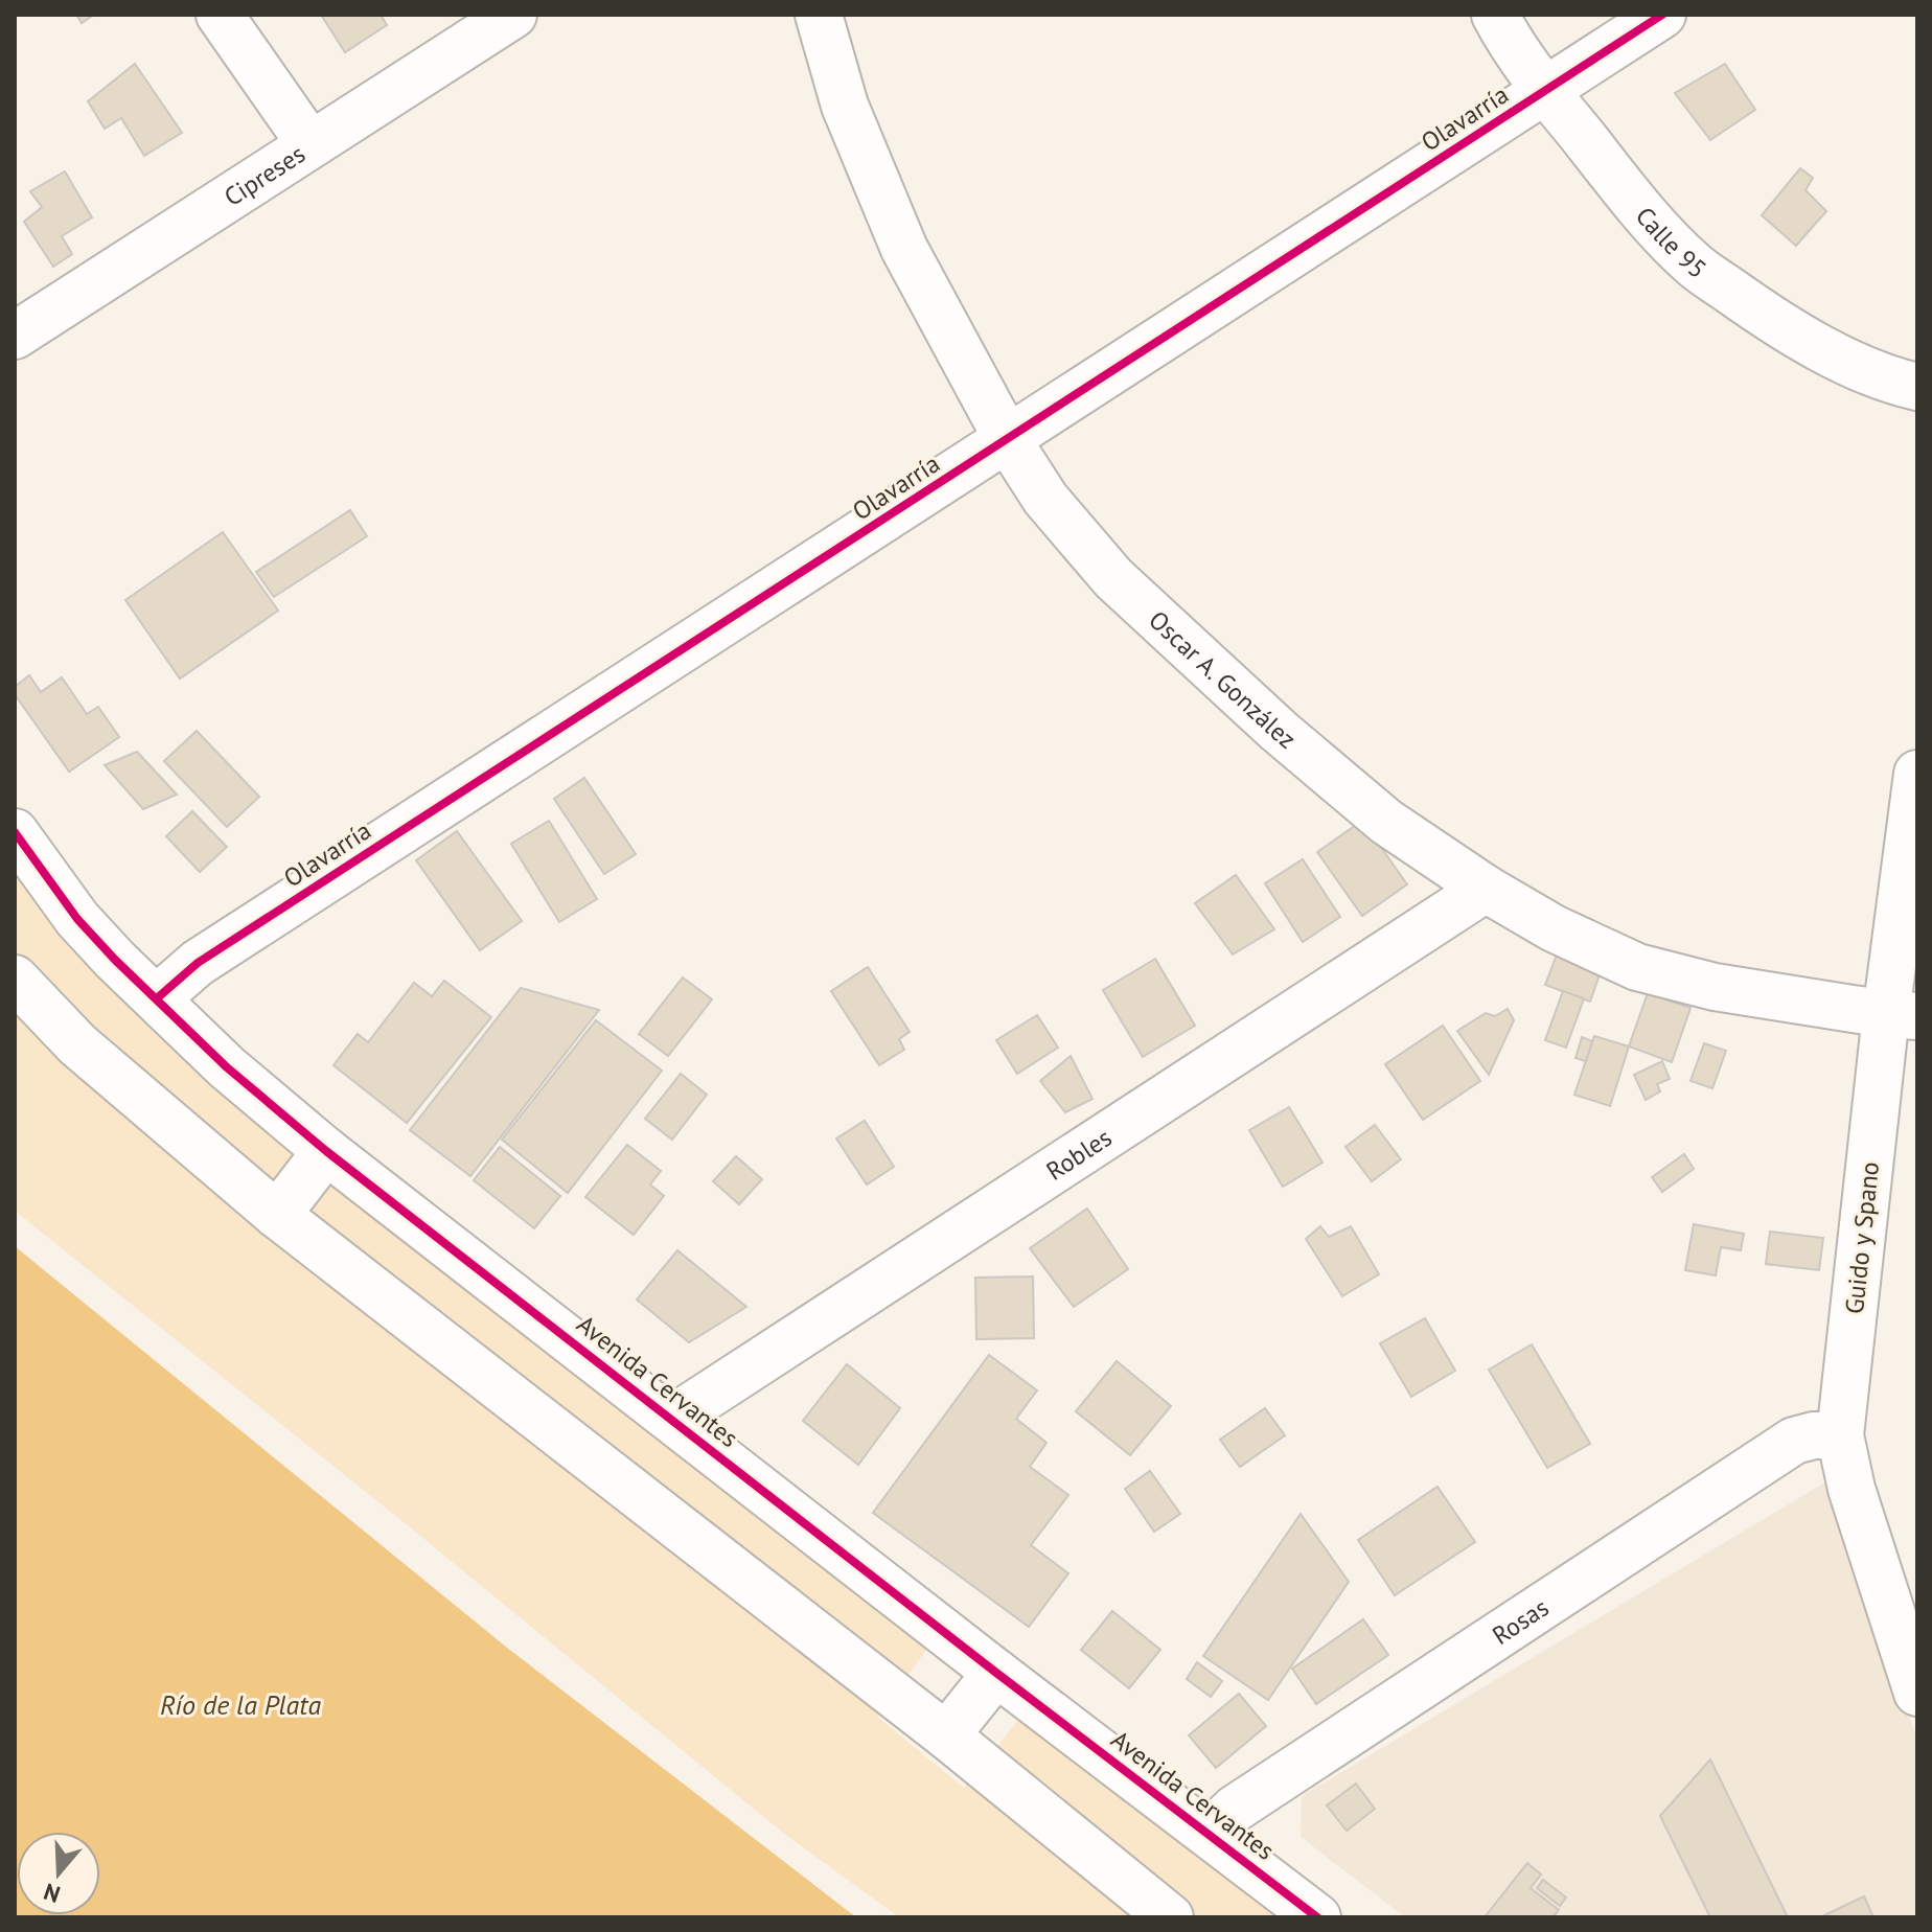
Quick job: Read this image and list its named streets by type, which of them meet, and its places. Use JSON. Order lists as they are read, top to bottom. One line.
{"streets":{"street":["Olavarría","Cipreses","Calle 95","Oscar A. González","Robles","Guido y Spano","Avenida Cervantes","Rosas"]},"crossings":[["Olavarría","Calle 95"],["Olavarría","Oscar A. González"],["Olavarría","Avenida Cervantes"],["Oscar A. González","Robles"],["Oscar A. González","Guido y Spano"],["Robles","Avenida Cervantes"],["Guido y Spano","Rosas"],["Avenida Cervantes","Rosas"]],"water":["Río de la Plata"],"north":"bottom"}
